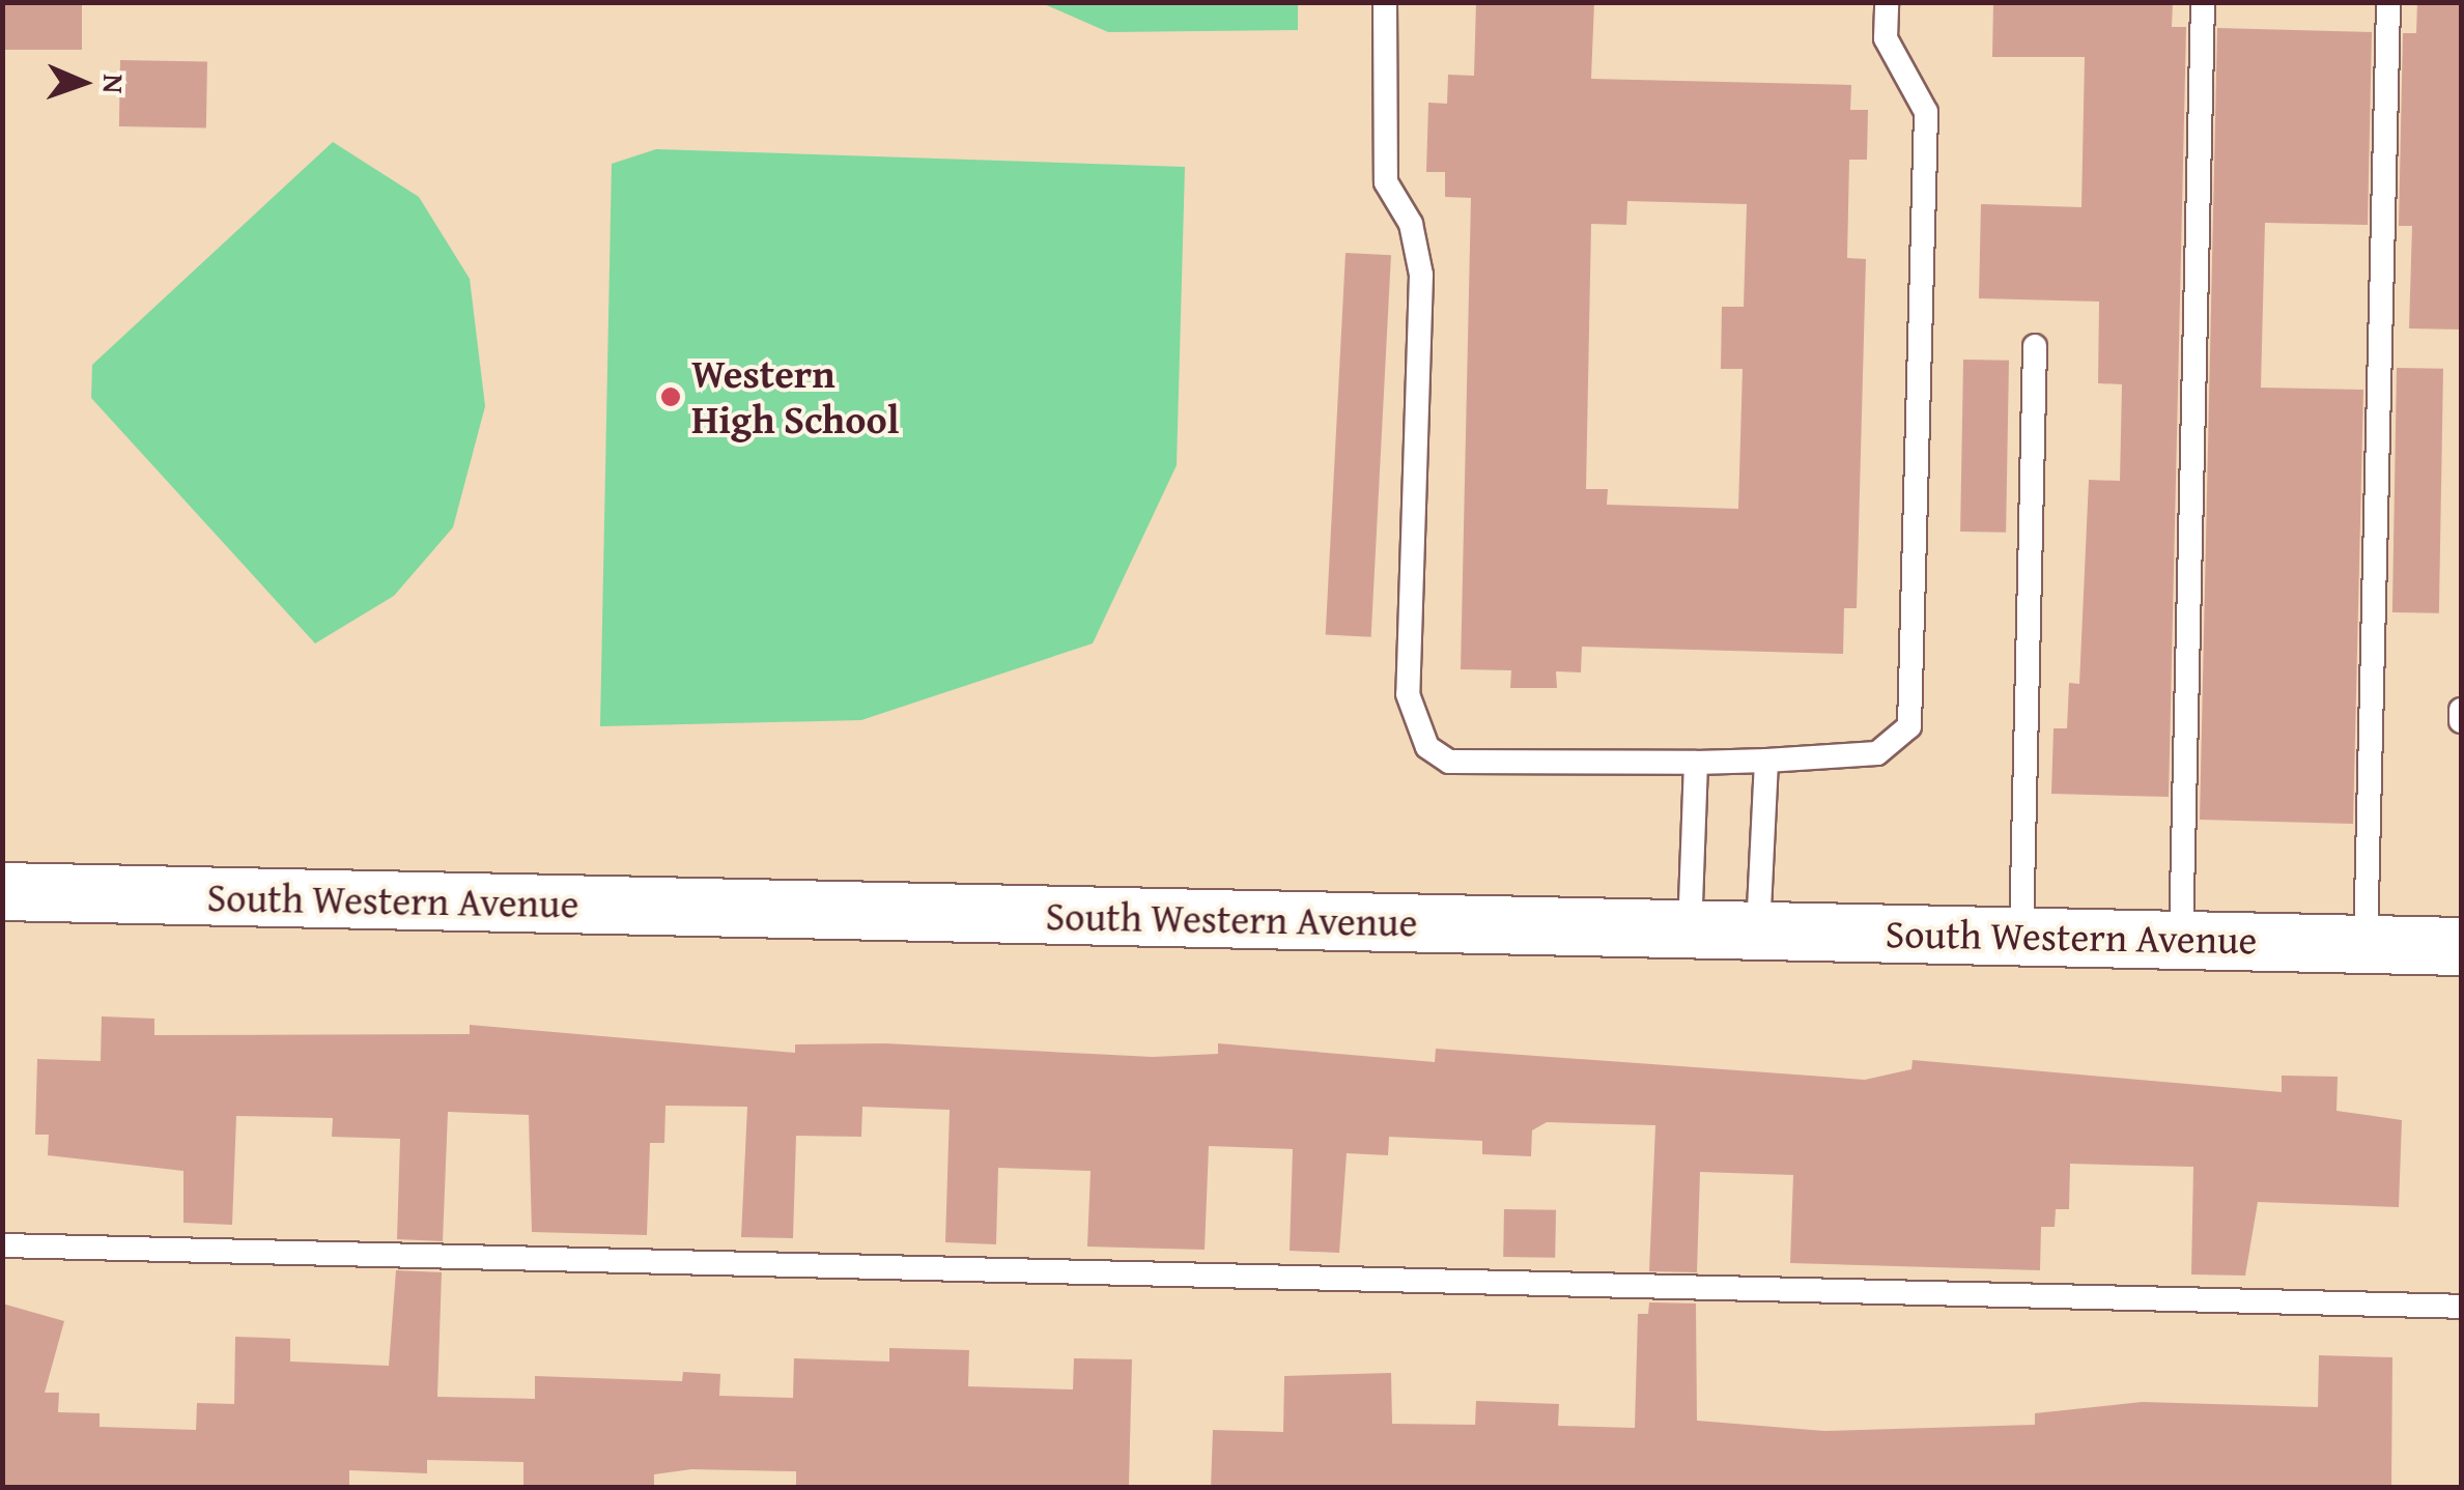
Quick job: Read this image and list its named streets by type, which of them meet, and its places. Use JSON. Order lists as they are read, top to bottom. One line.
{"streets":{"street":["South Western Avenue"]},"places":["Western High School"],"north":"right"}
